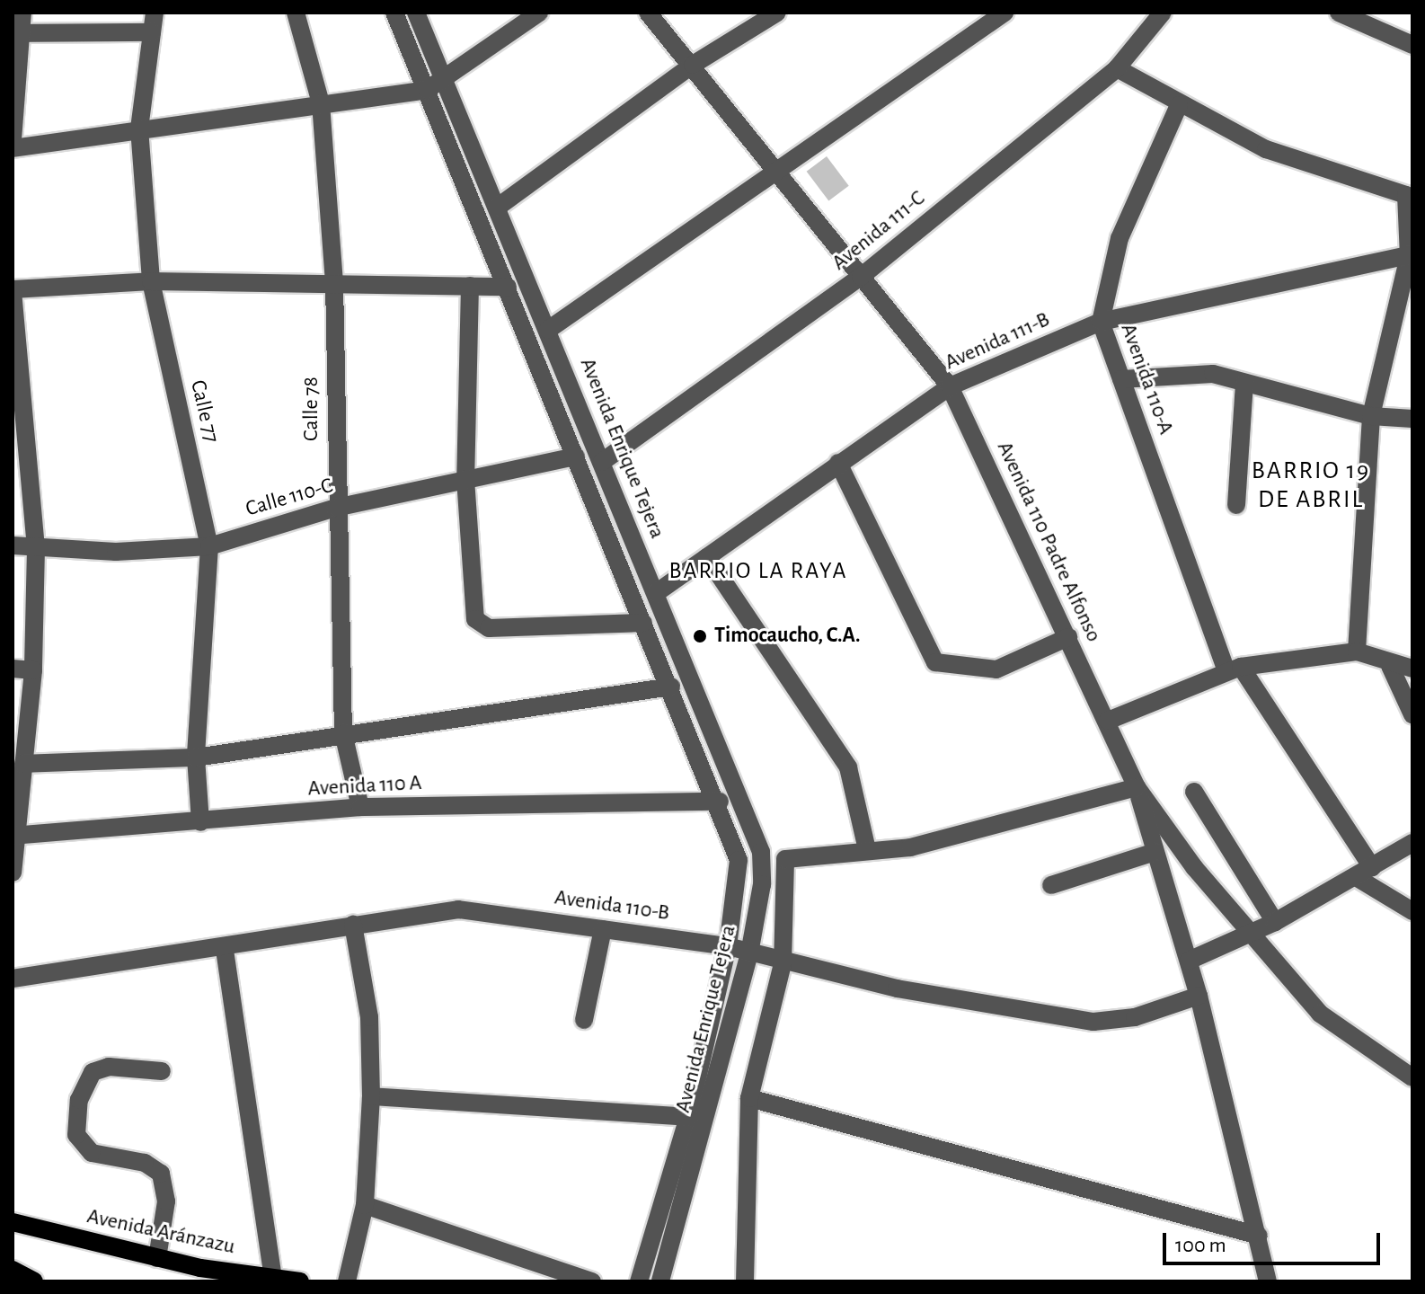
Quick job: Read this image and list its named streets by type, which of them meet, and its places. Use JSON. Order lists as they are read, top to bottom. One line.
{"streets":{"main road":["Avenida Aránzazu"],"street":["Avenida 111-C","Avenida 111-B","Avenida 110-A","Calle 78","Calle 77","Avenida Enrique Tejera","Calle 110-C","Avenida 110 Padre Alfonso","Avenida 110 A","Avenida 110-B"]},"crossings":[["Avenida 111-C","Avenida Enrique Tejera"],["Avenida 111-C","Avenida 110 Padre Alfonso"],["Avenida 111-B","Avenida 110-A"],["Avenida 111-B","Avenida Enrique Tejera"],["Avenida 111-B","Avenida 110 Padre Alfonso"],["Calle 78","Calle 110-C"],["Calle 78","Avenida 110 A"],["Calle 77","Calle 110-C"],["Calle 77","Avenida 110 A"],["Avenida Enrique Tejera","Calle 110-C"],["Avenida Enrique Tejera","Avenida 110 A"],["Avenida Enrique Tejera","Avenida 110-B"]],"districts":["BARRIO 19 DE ABRIL","BARRIO LA RAYA"],"places":["Timocaucho, C.A."],"scale_bar":"100 m"}
